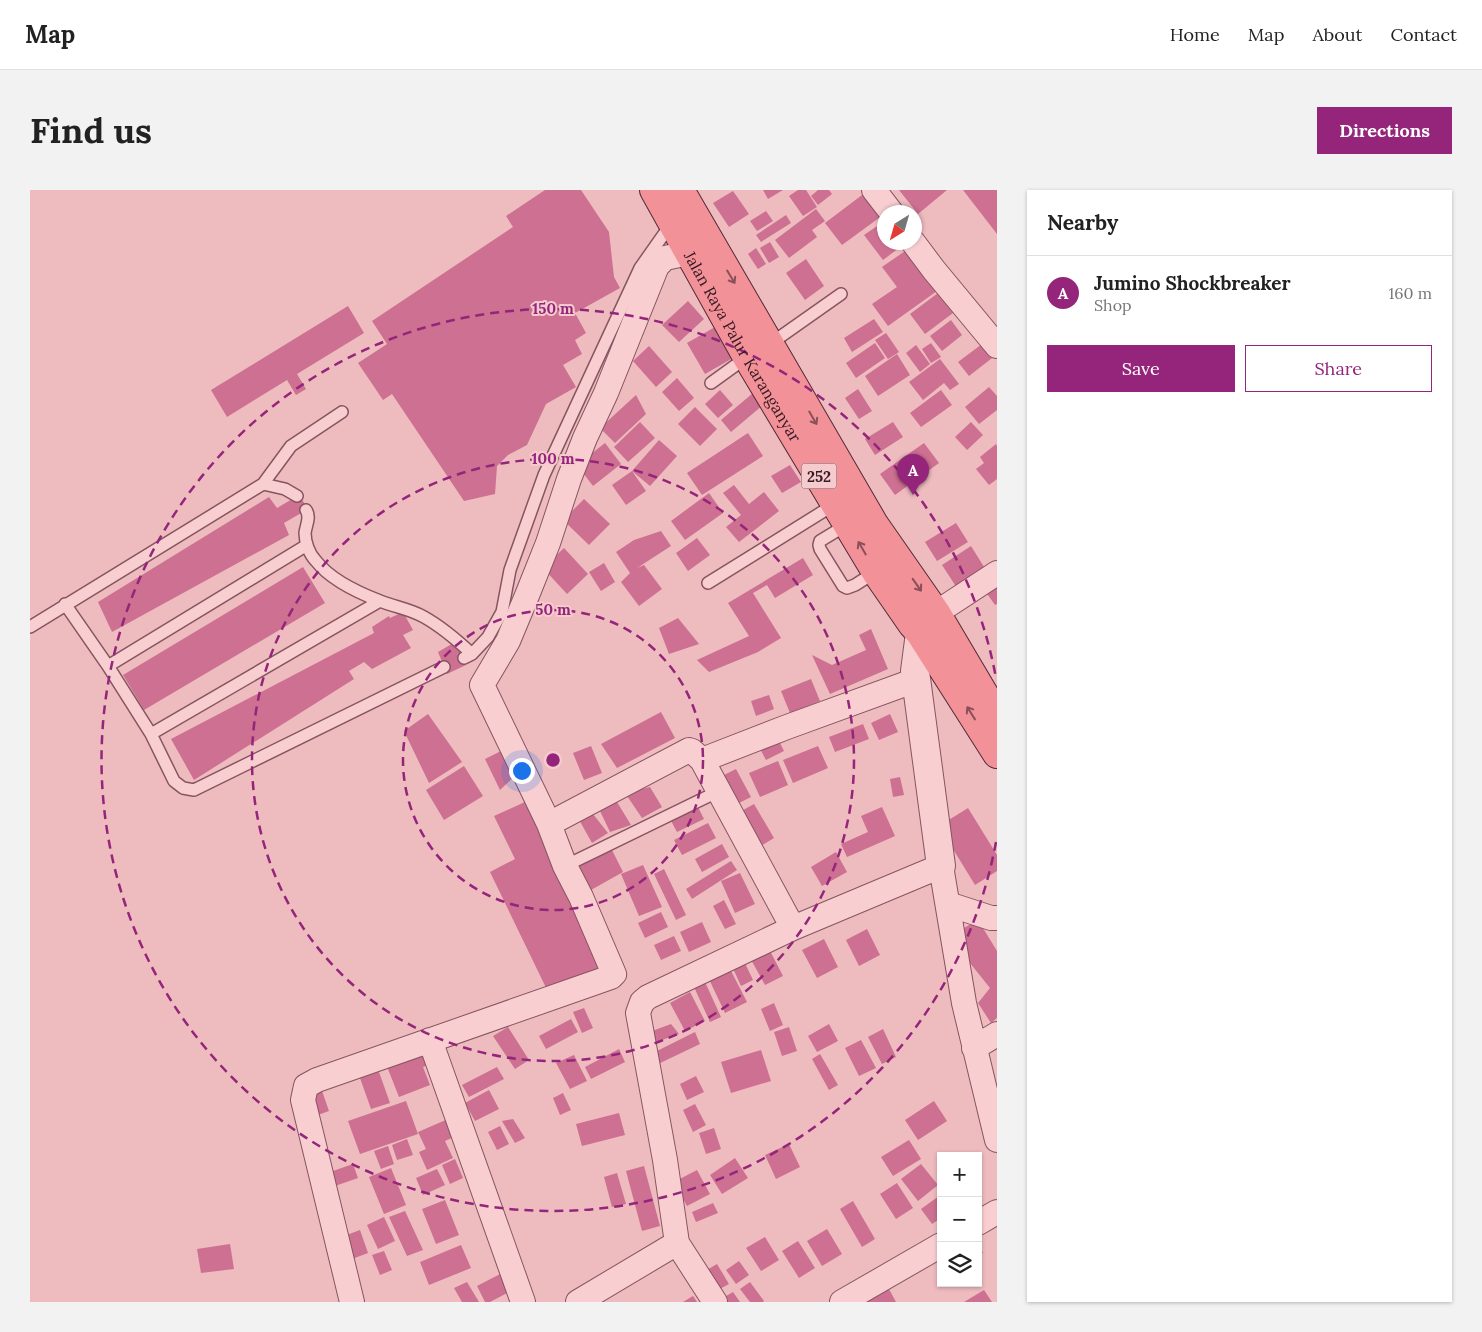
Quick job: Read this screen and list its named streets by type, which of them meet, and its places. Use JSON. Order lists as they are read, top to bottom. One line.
{"streets":{"main road":["Jalan Raya Palur Karanganyar","252"]},"north":"bottom left","page":{"header":"Map","nav":["Home","Map","About","Contact"],"buttons":["Directions",["Save","Share"]],"title":"Find us","heading":"Nearby","list":[{"mark":"A","name":"Jumino Shockbreaker","note":"Shop","value":"160 m"}],"pins":"A","map_buttons":["+","−"]},"rings":["150 m","100 m","50 m"]}
